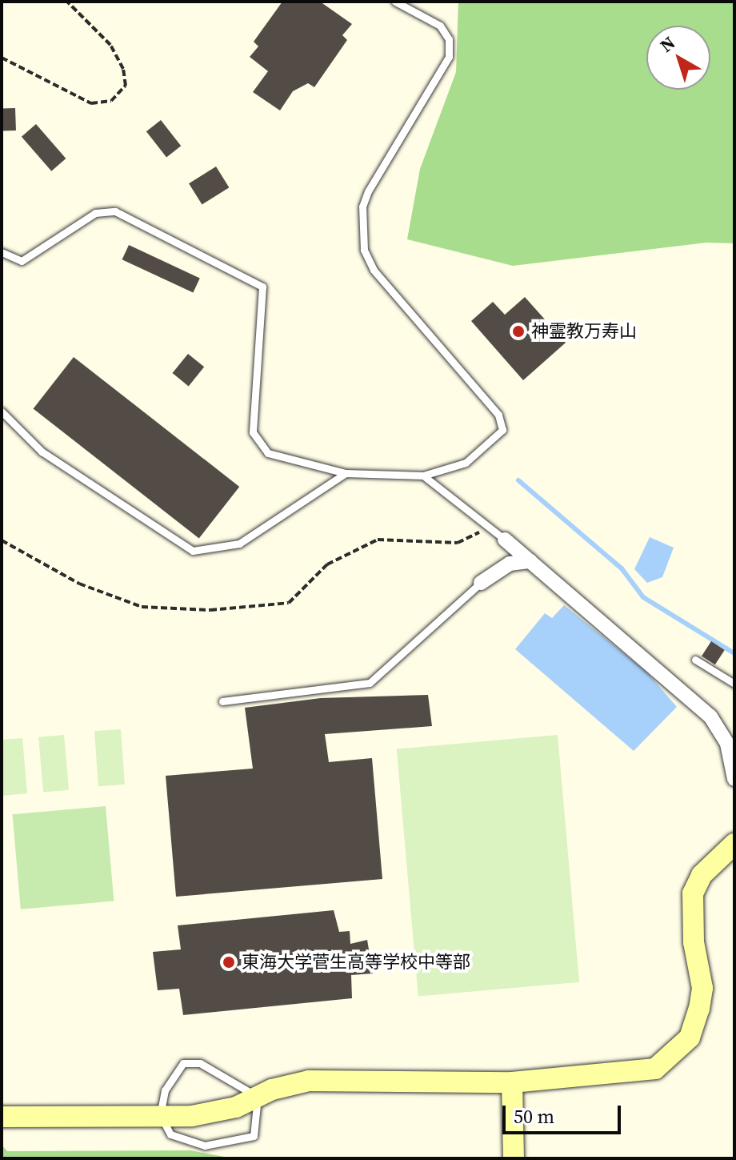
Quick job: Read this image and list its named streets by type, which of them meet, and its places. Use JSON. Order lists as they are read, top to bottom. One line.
{"places":["神霊教万寿山","東海大学菅生高等学校中等部"],"scale_bar":"50 m","north":"top left"}
